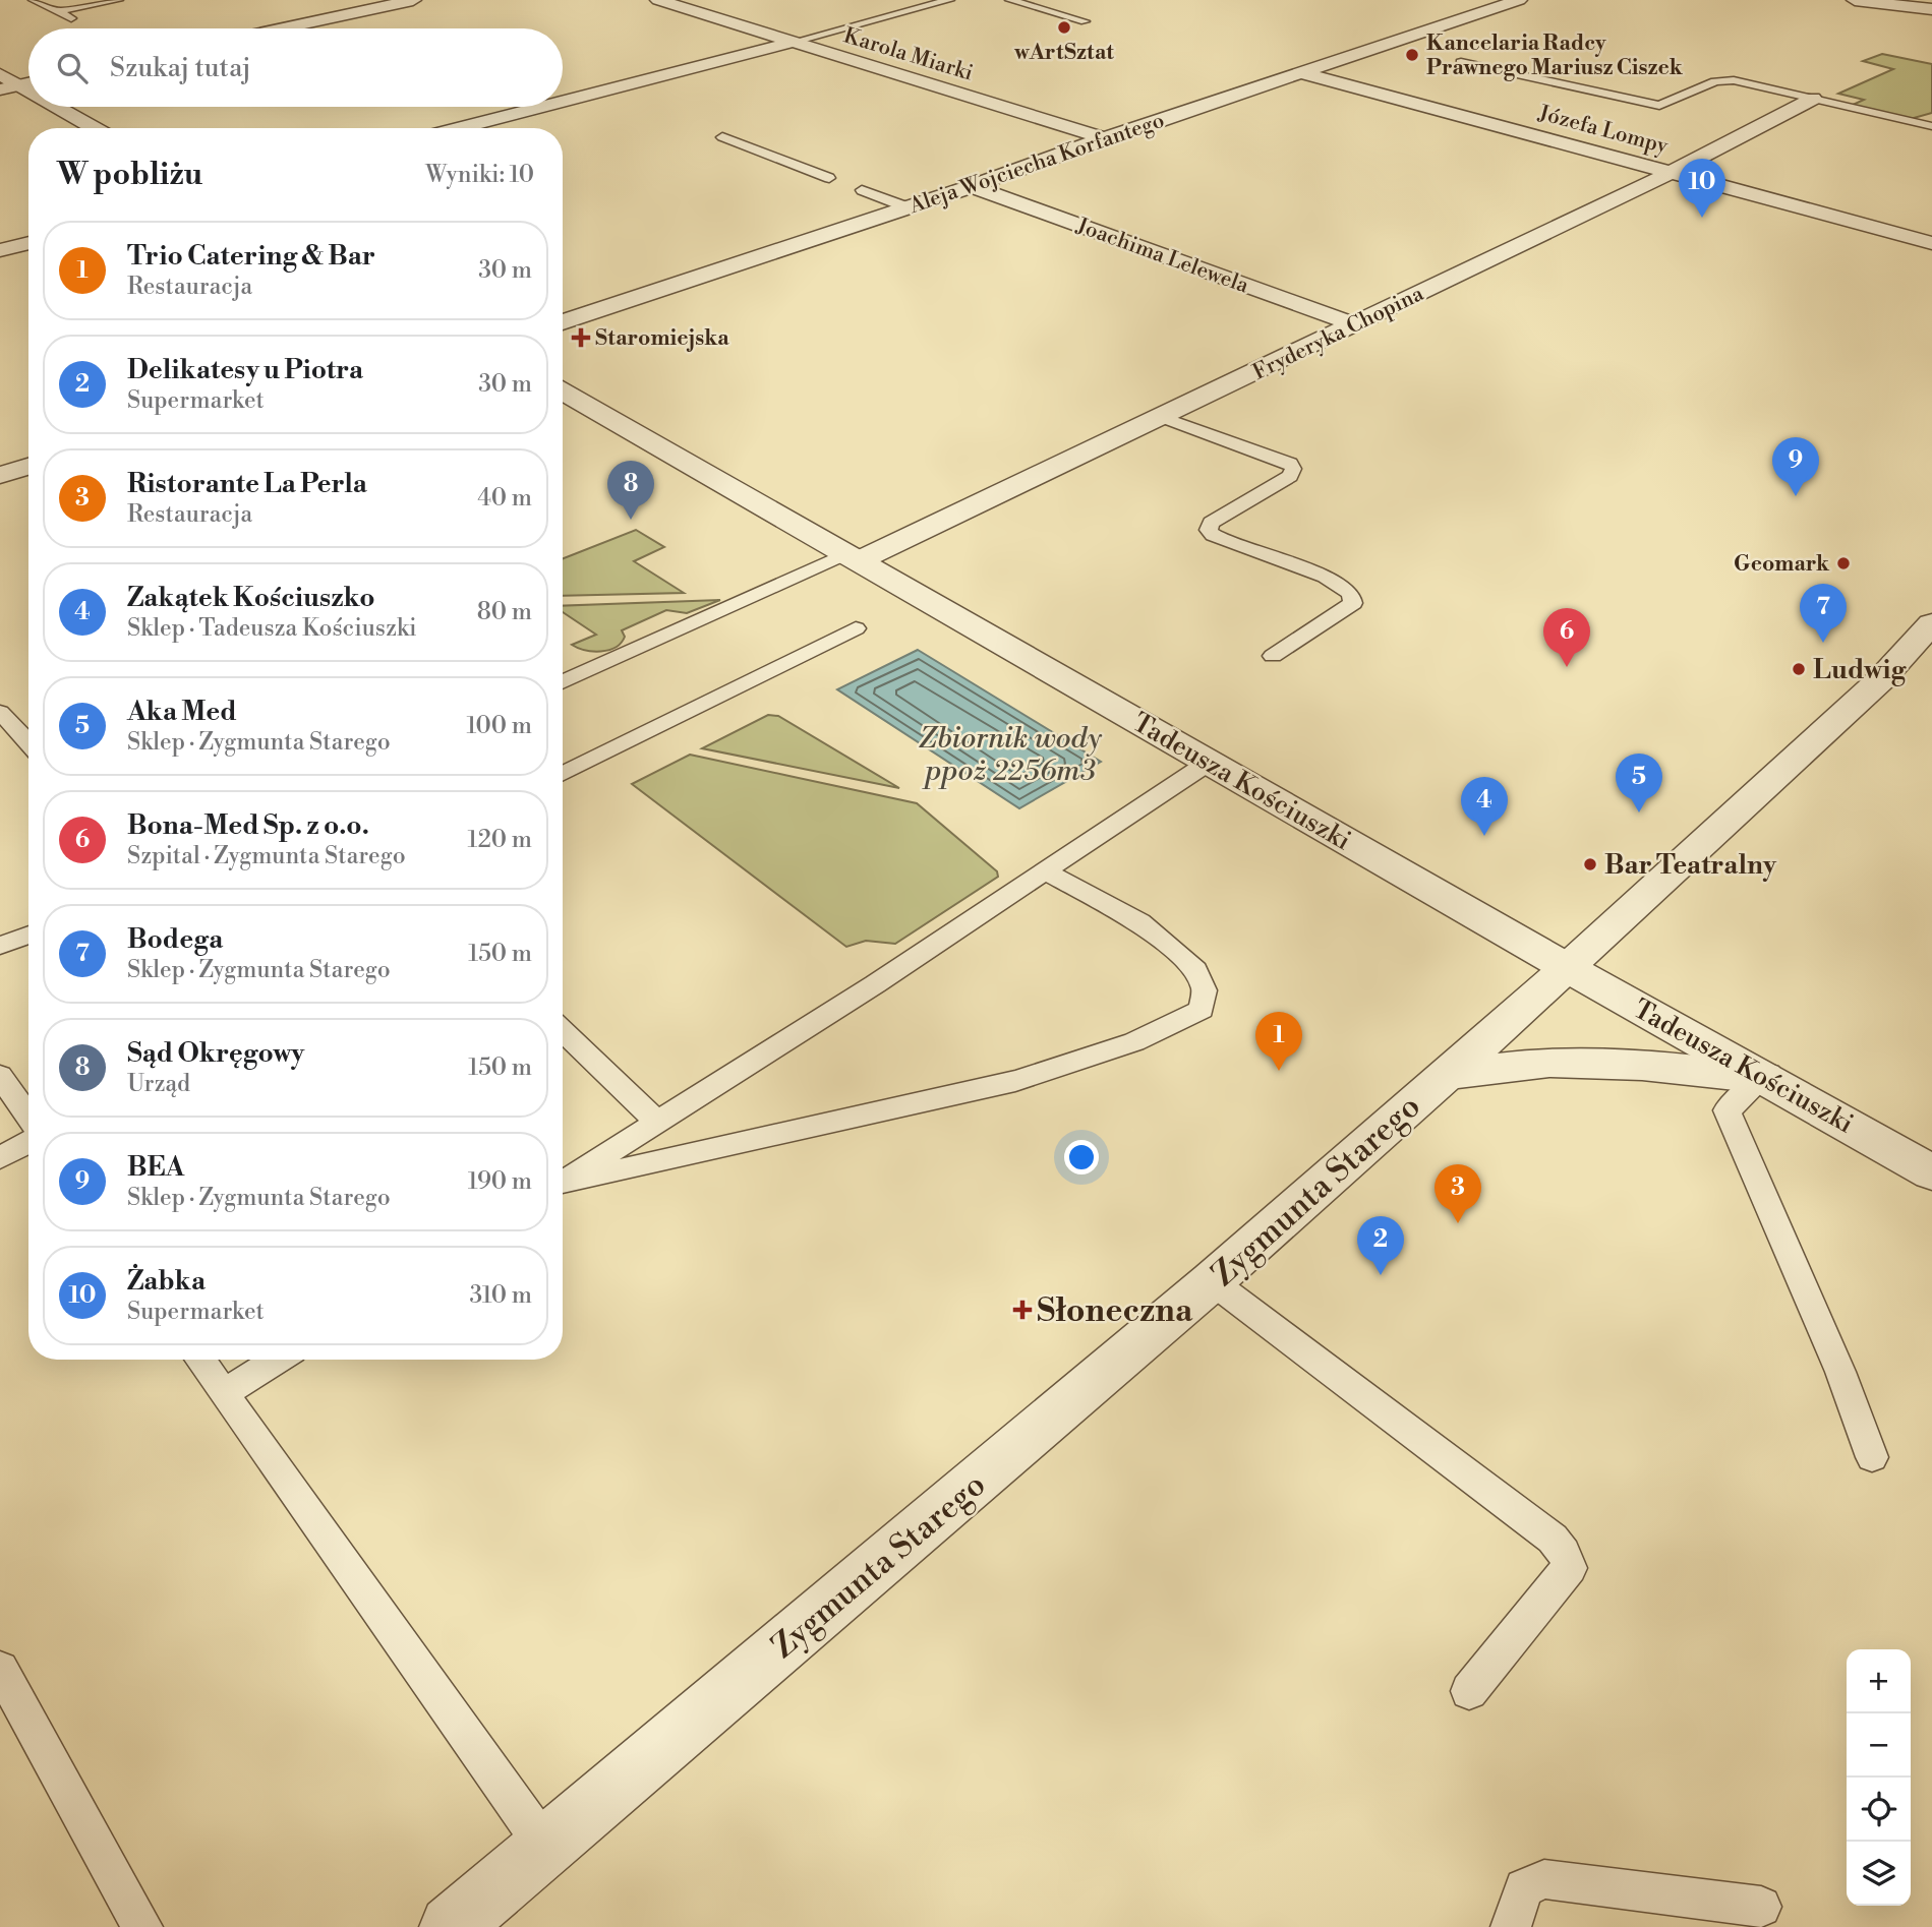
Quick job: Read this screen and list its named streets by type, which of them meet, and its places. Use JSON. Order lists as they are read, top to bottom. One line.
{"streets":{"street":["Karola Miarki","Józefa Lompy","Aleja Wojciecha Korfantego","Joachima Lelewela","Fryderyka Chopina","Tadeusza Kościuszki","Zygmunta Starego"]},"crossings":[["Karola Miarki","Aleja Wojciecha Korfantego"],["Józefa Lompy","Aleja Wojciecha Korfantego"],["Józefa Lompy","Fryderyka Chopina"],["Aleja Wojciecha Korfantego","Joachima Lelewela"],["Joachima Lelewela","Fryderyka Chopina"],["Fryderyka Chopina","Tadeusza Kościuszki"],["Tadeusza Kościuszki","Zygmunta Starego"]],"water":["Zbiornik wody ppoż 2256m3"],"places":{"other":["wArtSztat","Kancelaria Radcy Prawnego Mariusz Ciszek","Geomark","Ludwig","Bar Teatralny"],"health":["Staromiejska","Słoneczna"]},"page":{"search":"Szukaj tutaj","heading":["W pobliżu","Wyniki: 10"],"pins":["10","9","8","7","6","5","4","1","3","2"],"list":[{"mark":"1","name":"Trio Catering & Bar","note":"Restauracja","value":"30 m"},{"mark":"2","name":"Delikatesy u Piotra","note":"Supermarket","value":"30 m"},{"mark":"3","name":"Ristorante La Perla","note":"Restauracja","value":"40 m"},{"mark":"4","name":"Zakątek Kościuszko","note":"Sklep · Tadeusza Kościuszki","value":"80 m"},{"mark":"5","name":"Aka Med","note":"Sklep · Zygmunta Starego","value":"100 m"},{"mark":"6","name":"Bona-Med Sp. z o.o.","note":"Szpital · Zygmunta Starego","value":"120 m"},{"mark":"7","name":"Bodega","note":"Sklep · Zygmunta Starego","value":"150 m"},{"mark":"8","name":"Sąd Okręgowy","note":"Urząd","value":"150 m"},{"mark":"9","name":"BEA","note":"Sklep · Zygmunta Starego","value":"190 m"},{"mark":"10","name":"Żabka","note":"Supermarket","value":"310 m"}],"map_buttons":["+","−"]}}
